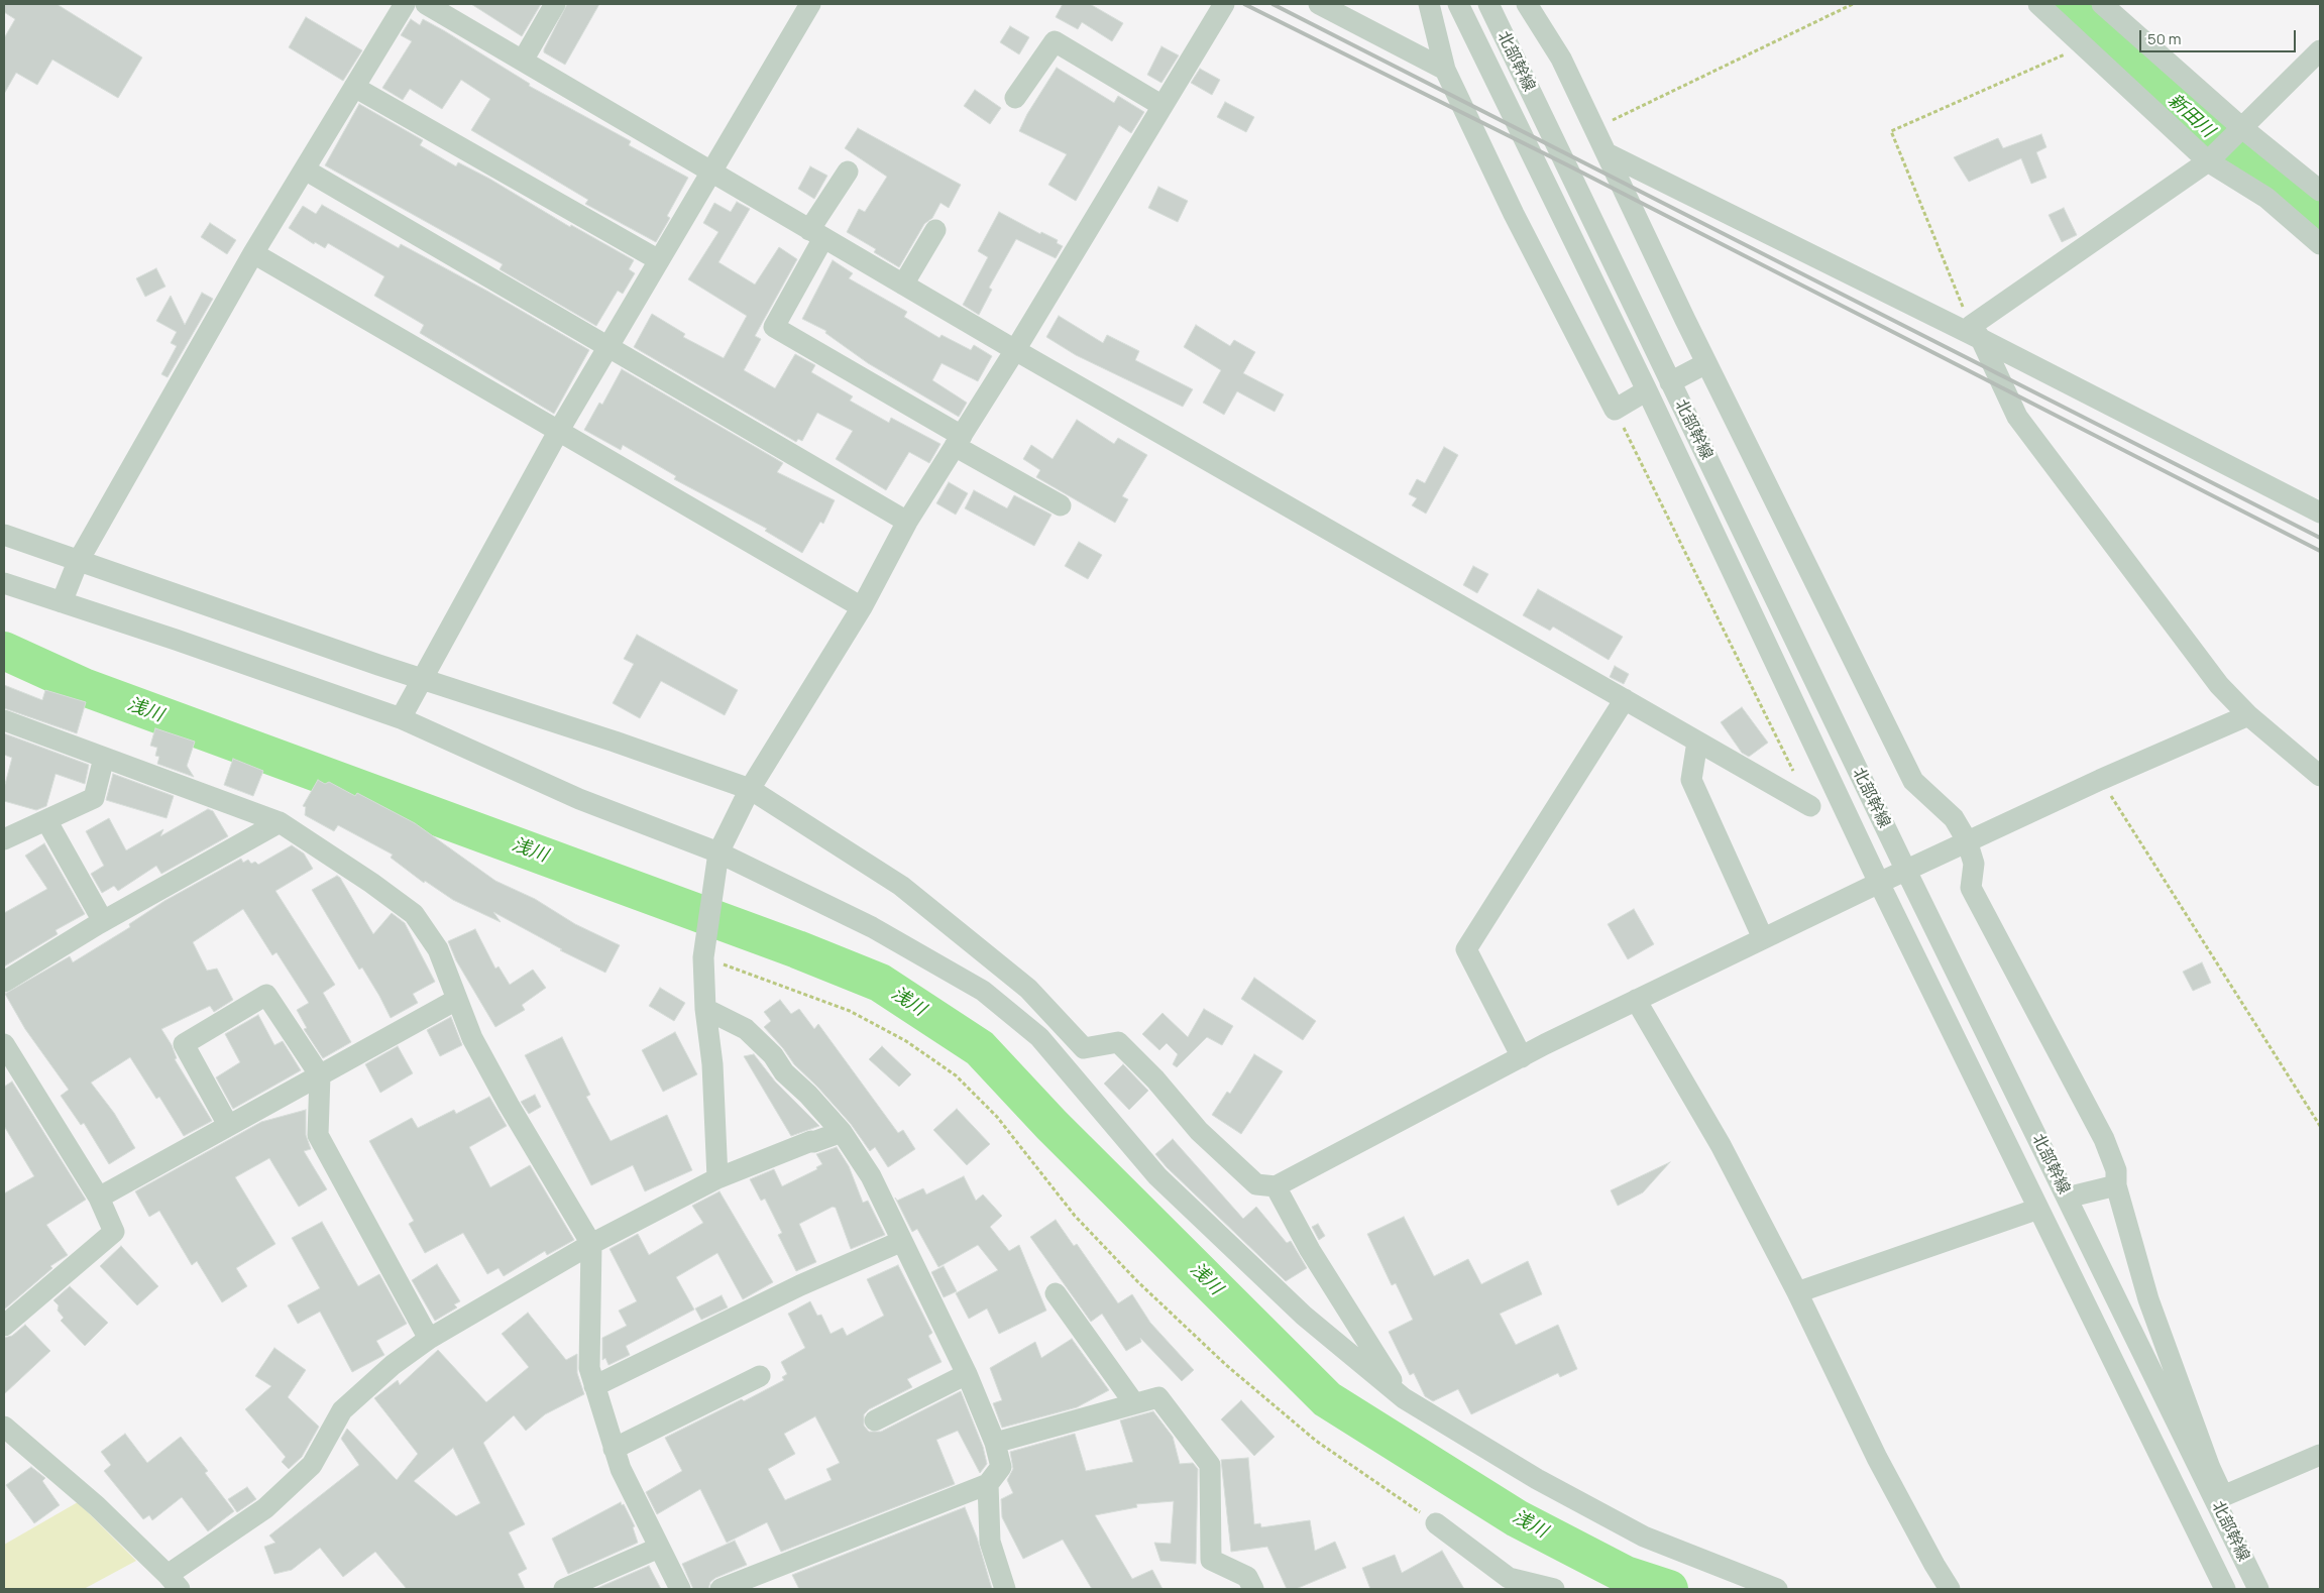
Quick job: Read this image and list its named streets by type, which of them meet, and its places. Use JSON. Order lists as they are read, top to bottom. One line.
{"streets":{"street":["北部幹線"]},"water":["新田川","浅川"],"scale_bar":"50 m"}
